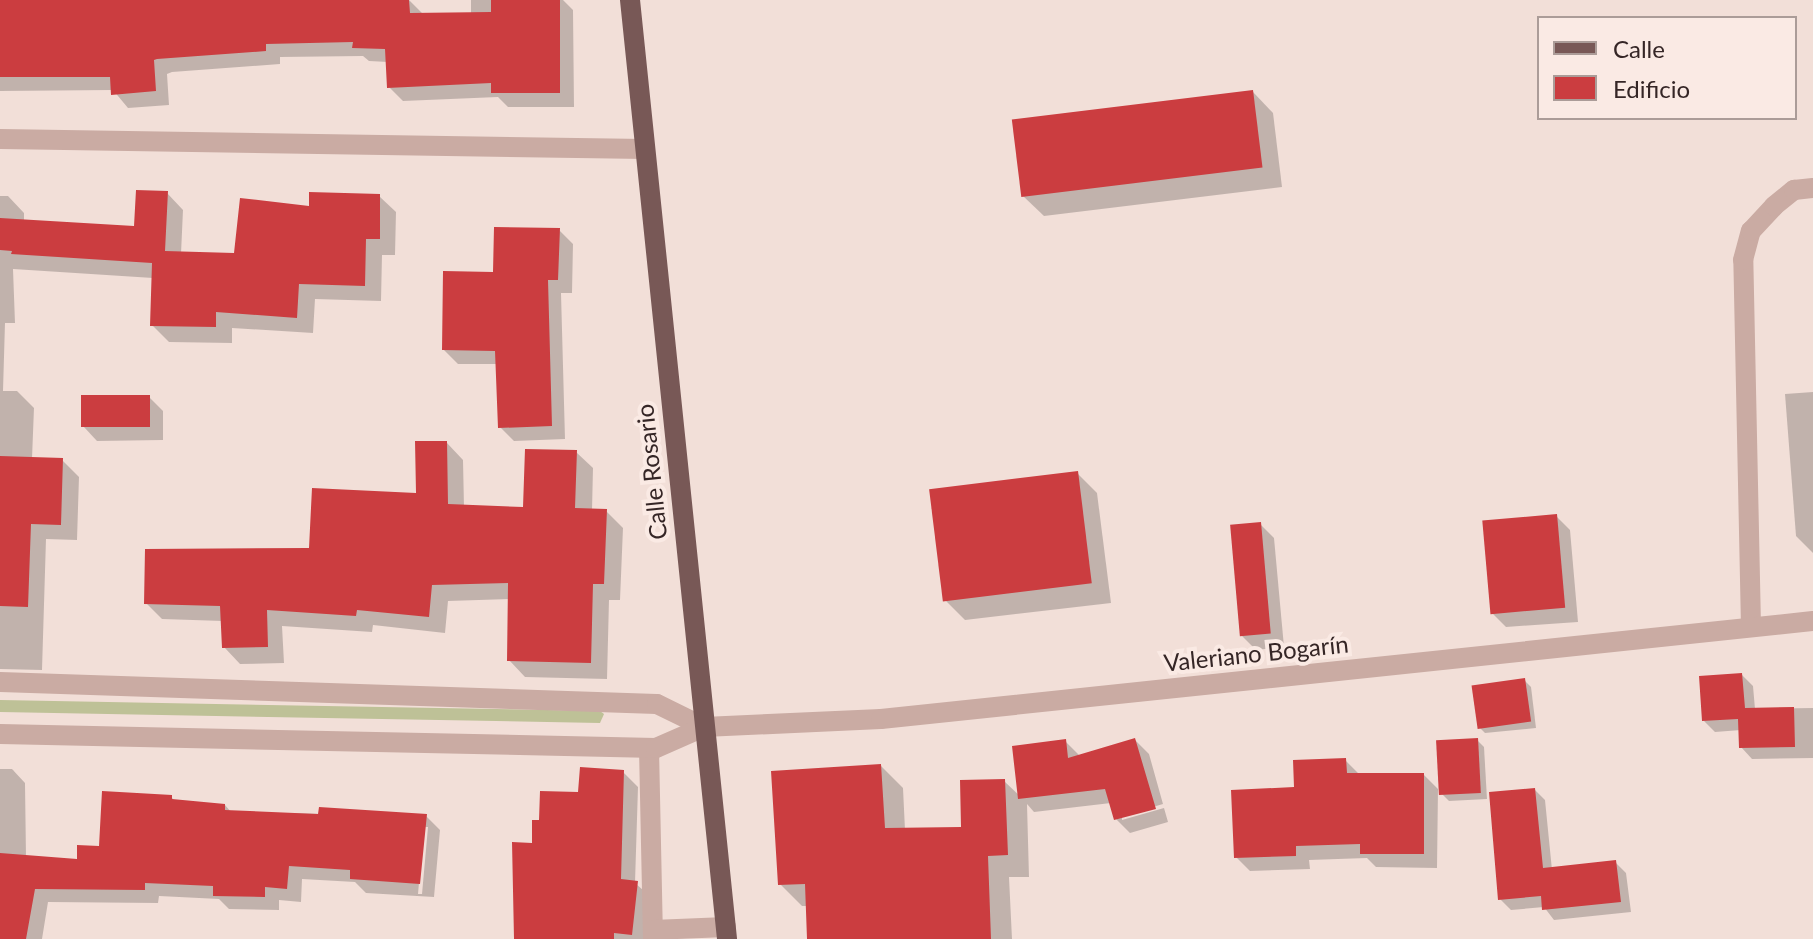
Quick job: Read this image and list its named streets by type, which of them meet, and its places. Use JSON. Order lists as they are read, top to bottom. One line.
{"streets":{"main road":["Calle Rosario"],"street":["Valeriano Bogarín"]},"crossings":[["Calle Rosario","Valeriano Bogarín"]],"legend":["Calle","Edificio"]}
